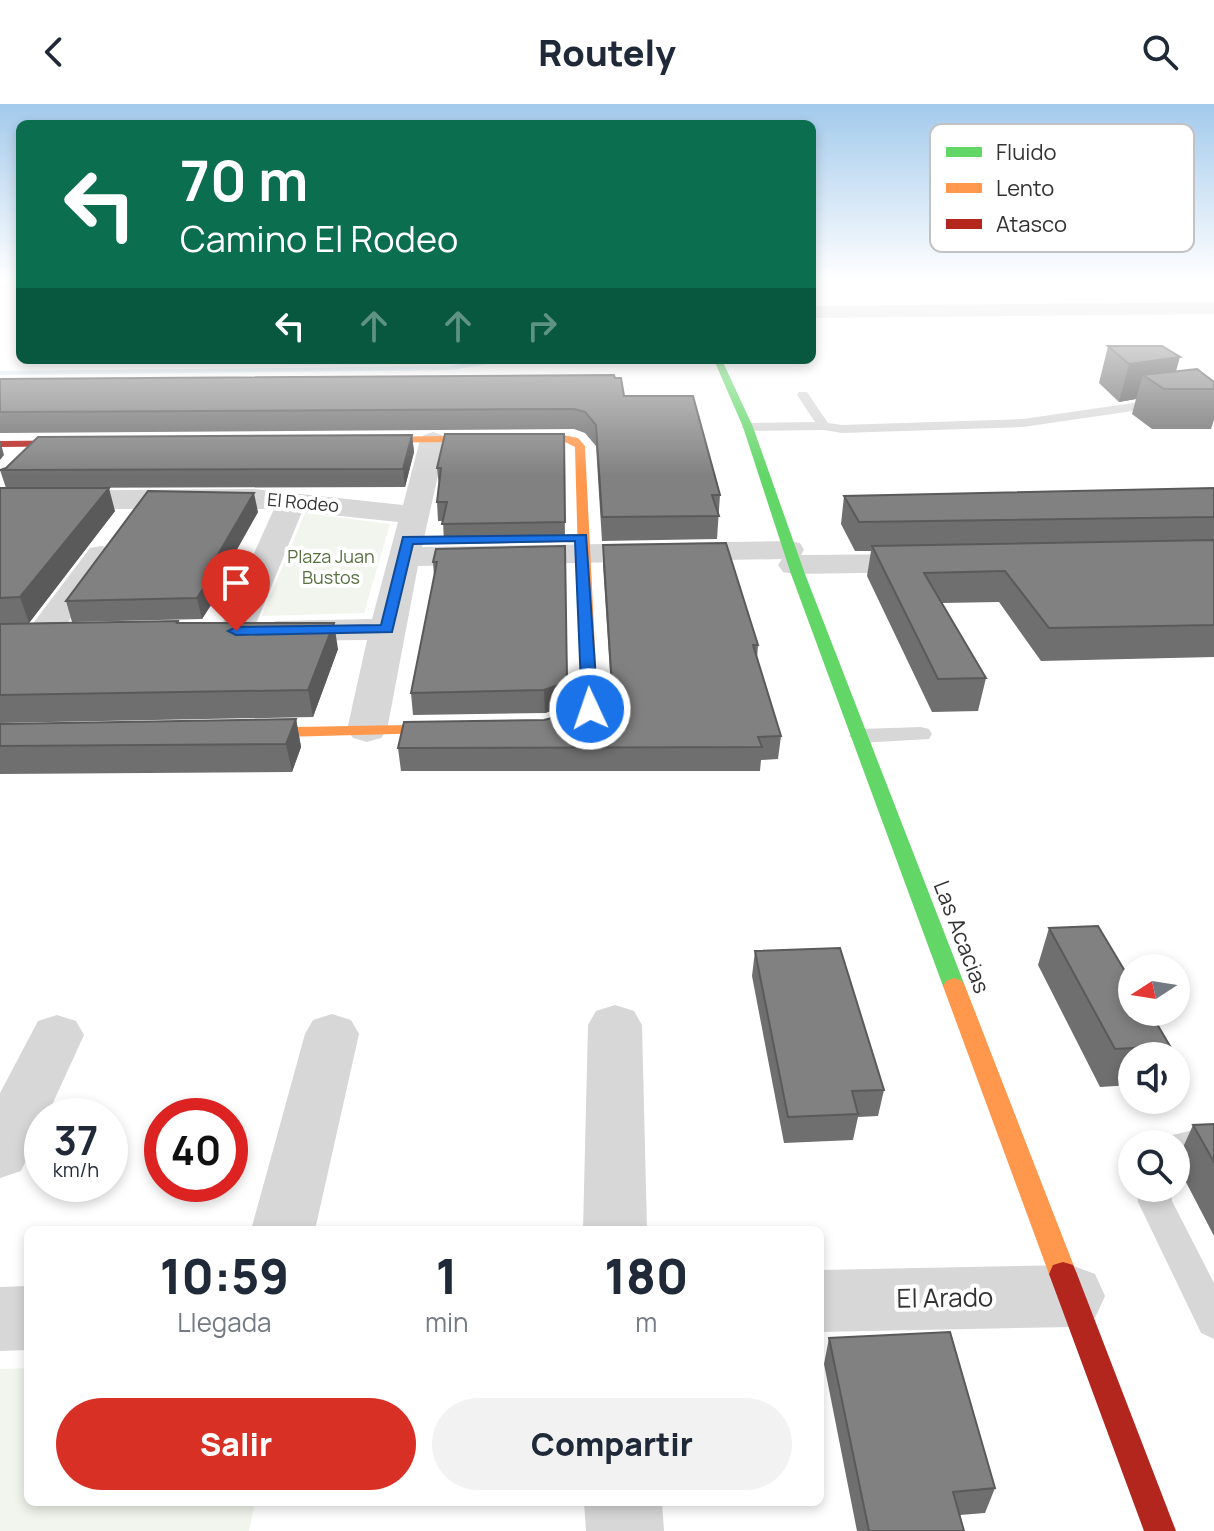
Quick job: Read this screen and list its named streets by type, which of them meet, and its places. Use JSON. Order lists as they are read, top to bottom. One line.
{"streets":{"street":["El Rodeo","Las Acacias","El Arado"]},"crossings":[["El Rodeo","Las Acacias"],["Las Acacias","El Arado"]],"parks":["Plaza Juan Bustos"],"legend":["Fluido","Lento","Atasco"],"north":"left","page":{"header":"Routely","turn":["70 m","Camino El Rodeo"],"speed":"37 km/h","limit":"40","eta":["10:59","Llegada","1","min","180","m"],"buttons":["Salir","Compartir"]}}
